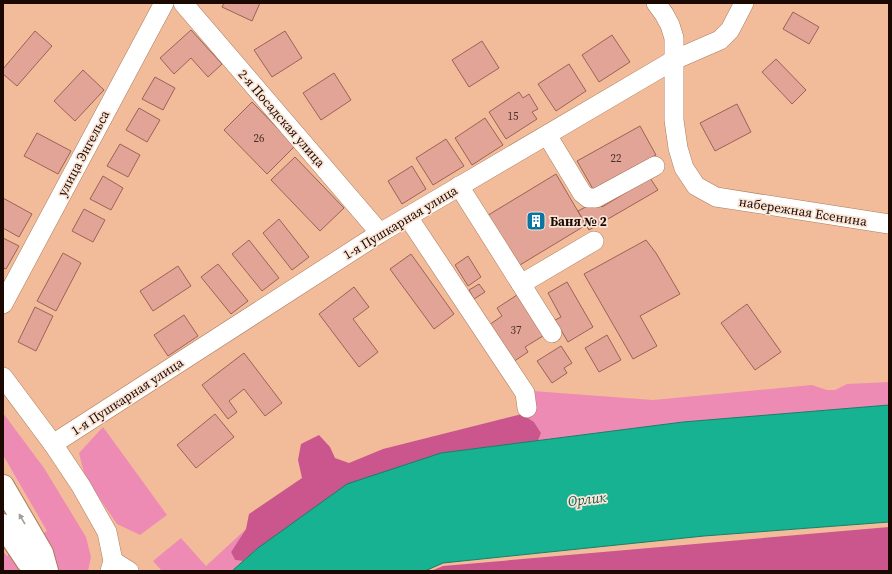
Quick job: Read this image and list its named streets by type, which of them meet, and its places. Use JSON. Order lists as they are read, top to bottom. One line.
{"streets":{"street":["2-я Посадская улица","улица Энгельса","набережная Есенина","1-я Пушкарная улица"]},"crossings":[["2-я Посадская улица","1-я Пушкарная улица"],["набережная Есенина","1-я Пушкарная улица"]],"water":["Орлик"],"places":{"building":["Баня № 2"]},"house_numbers":["15","26","22","37"]}
